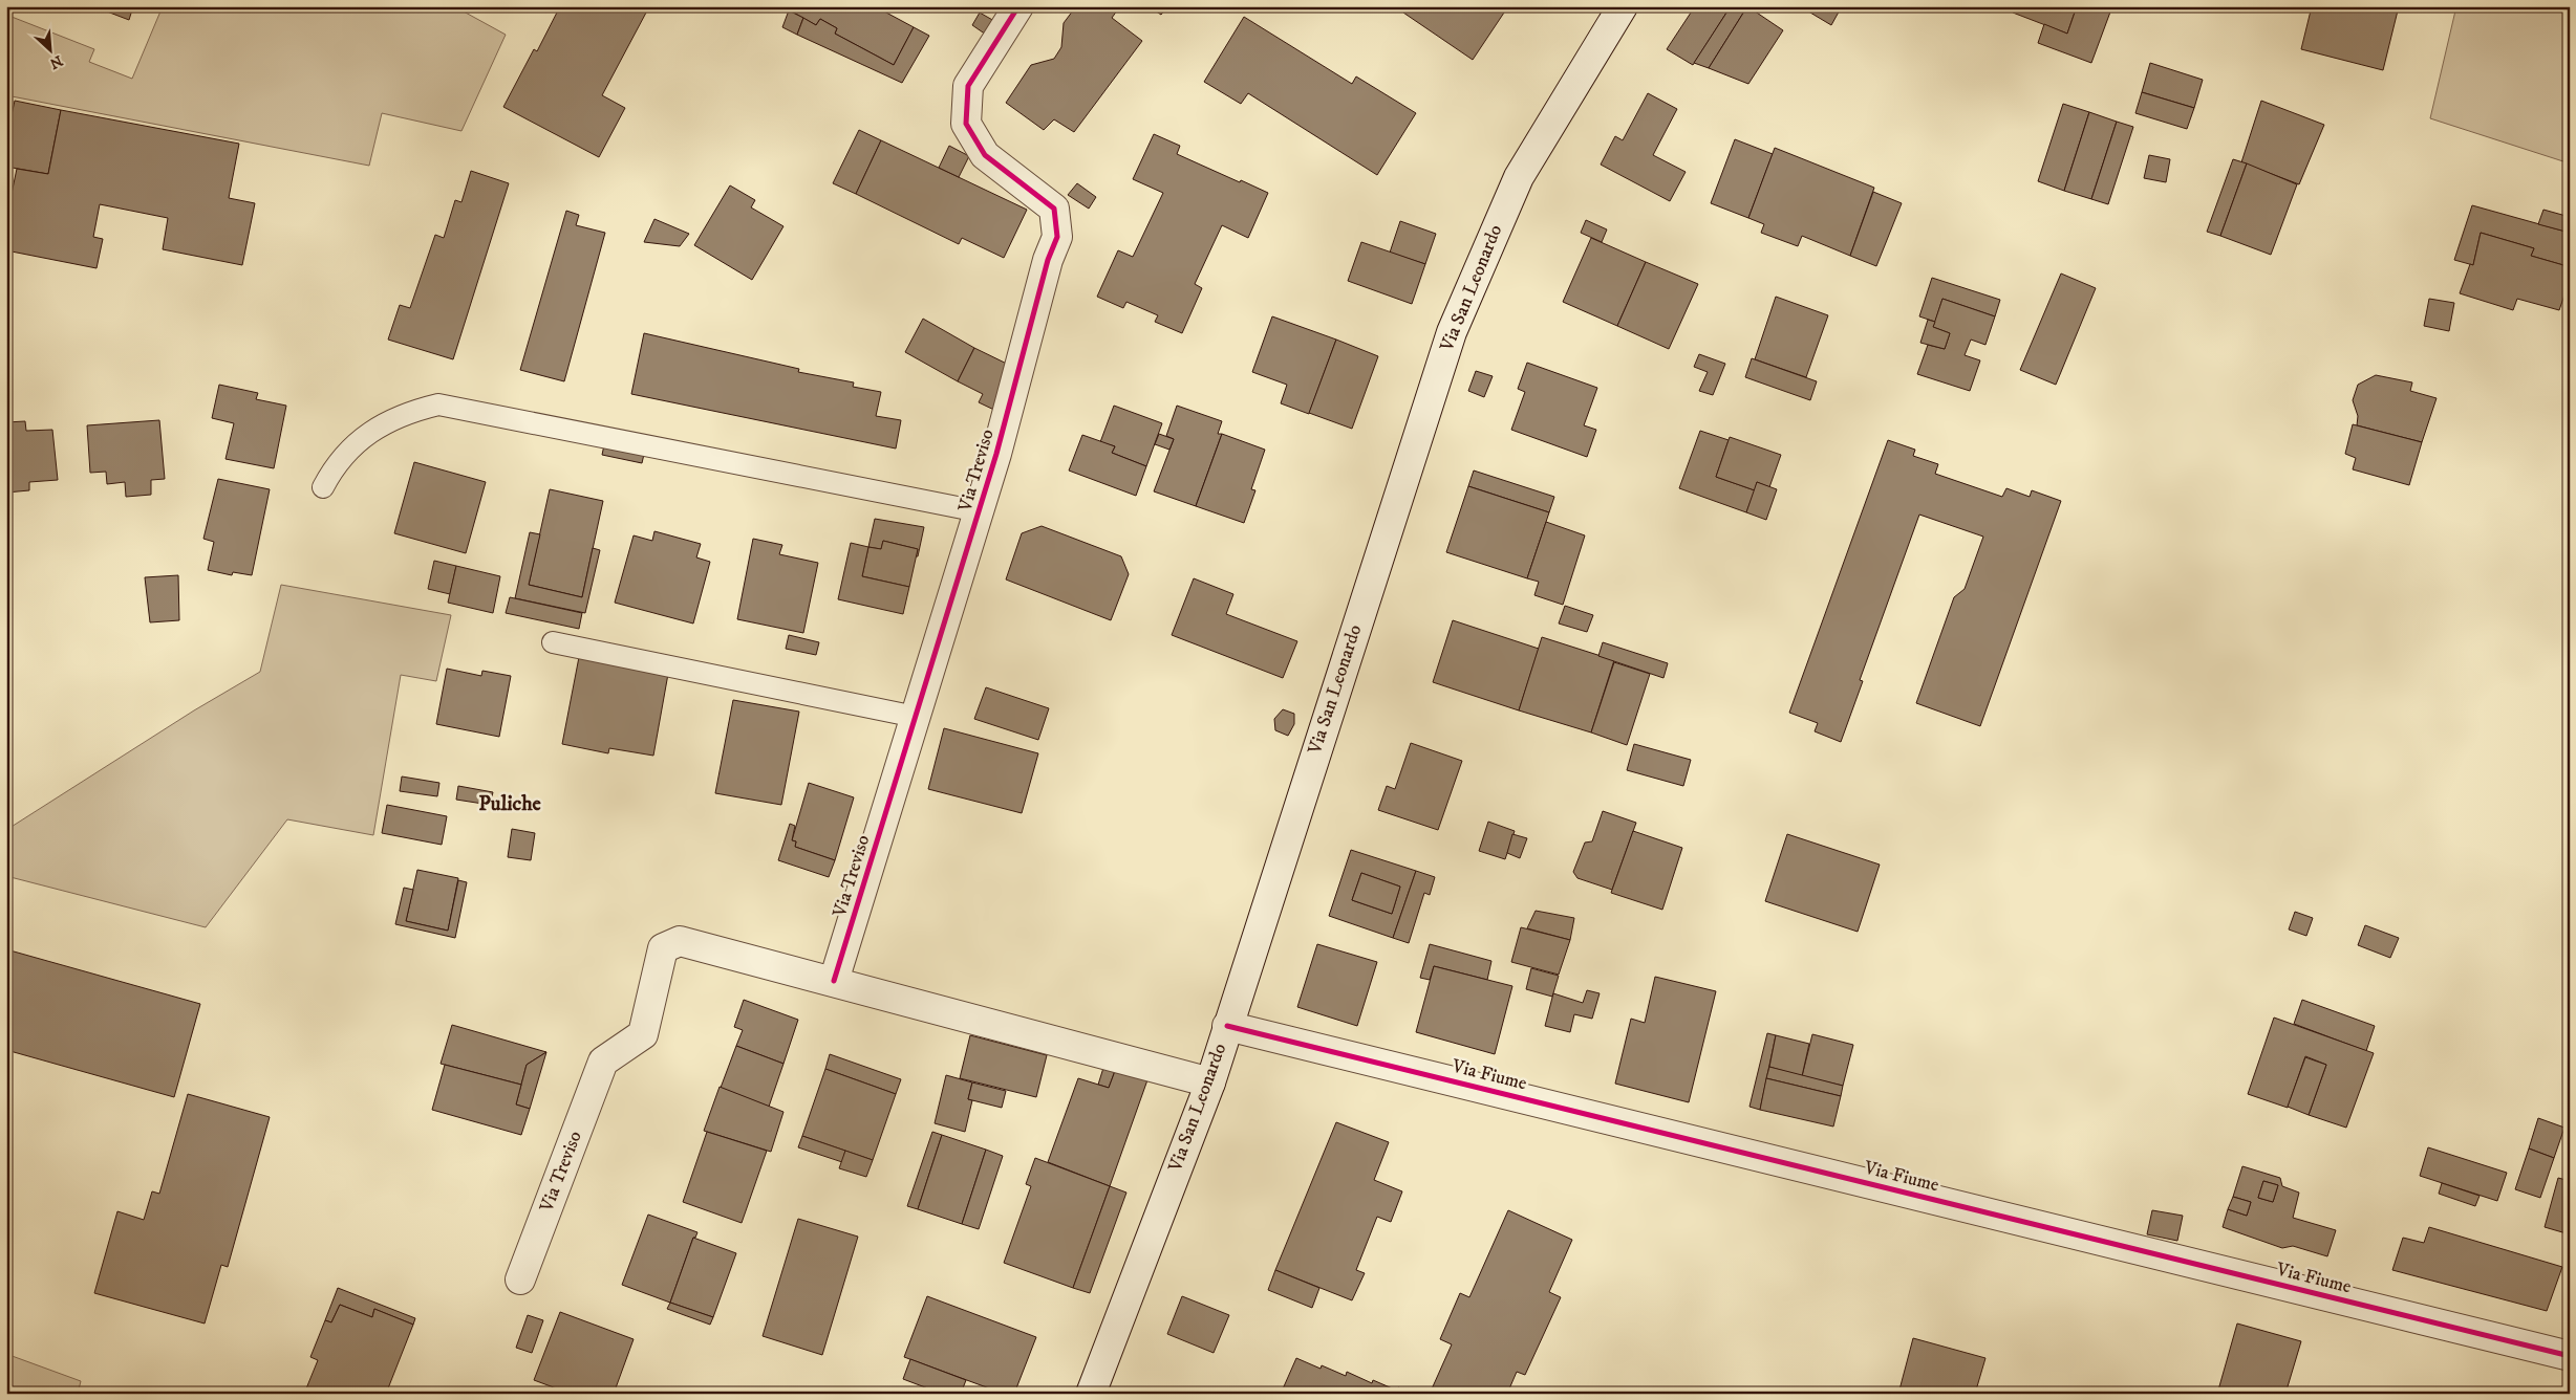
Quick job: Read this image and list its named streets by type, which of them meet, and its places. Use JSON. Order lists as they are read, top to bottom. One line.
{"streets":{"street":["Via San Leonardo","Via Treviso","Via Fiume"]},"crossings":[["Via San Leonardo","Via Treviso"],["Via San Leonardo","Via Fiume"]],"districts":["Puliche"],"north":"bottom right"}
